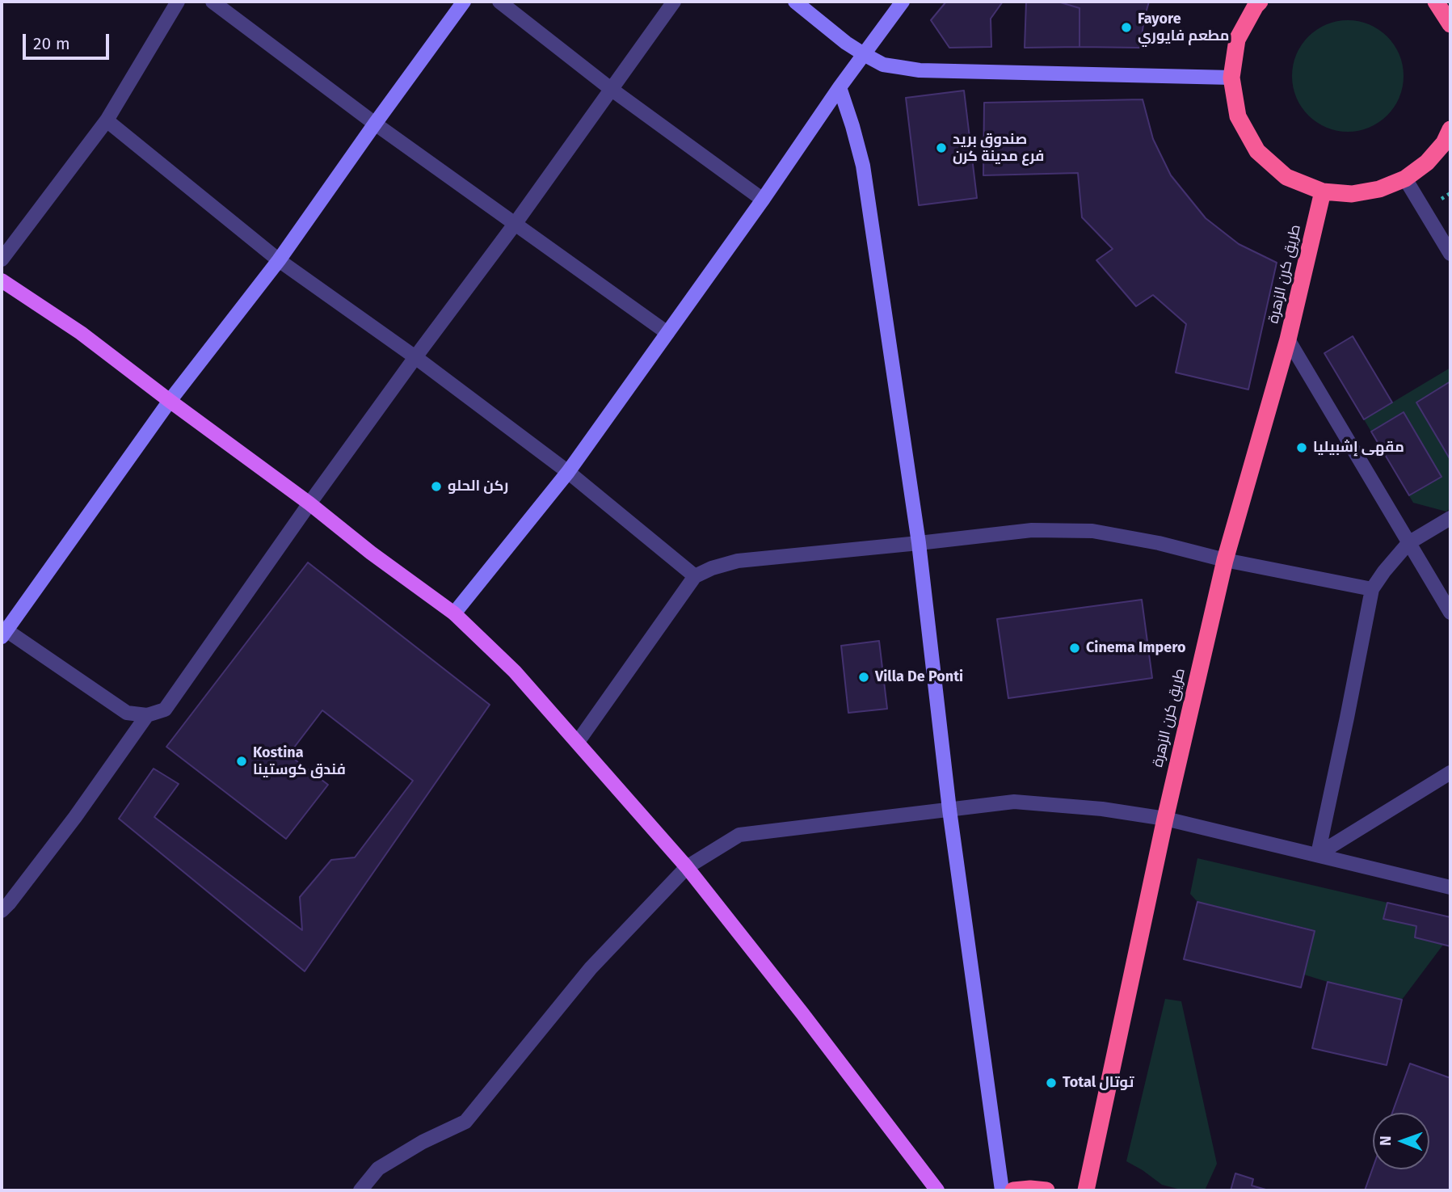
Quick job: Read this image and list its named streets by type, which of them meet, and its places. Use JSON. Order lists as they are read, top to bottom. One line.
{"streets":{"highway":["طريق كرن الزهرة"]},"places":["Fayore مطعم فايوري","صندوق بريد فرع مدينة كرن","مقهى إشبيليا","ركن الحلو","Cinema Impero","Villa De Ponti","Kostina فندق كوستينا","Total توتال"],"scale_bar":"20 m","north":"left"}
